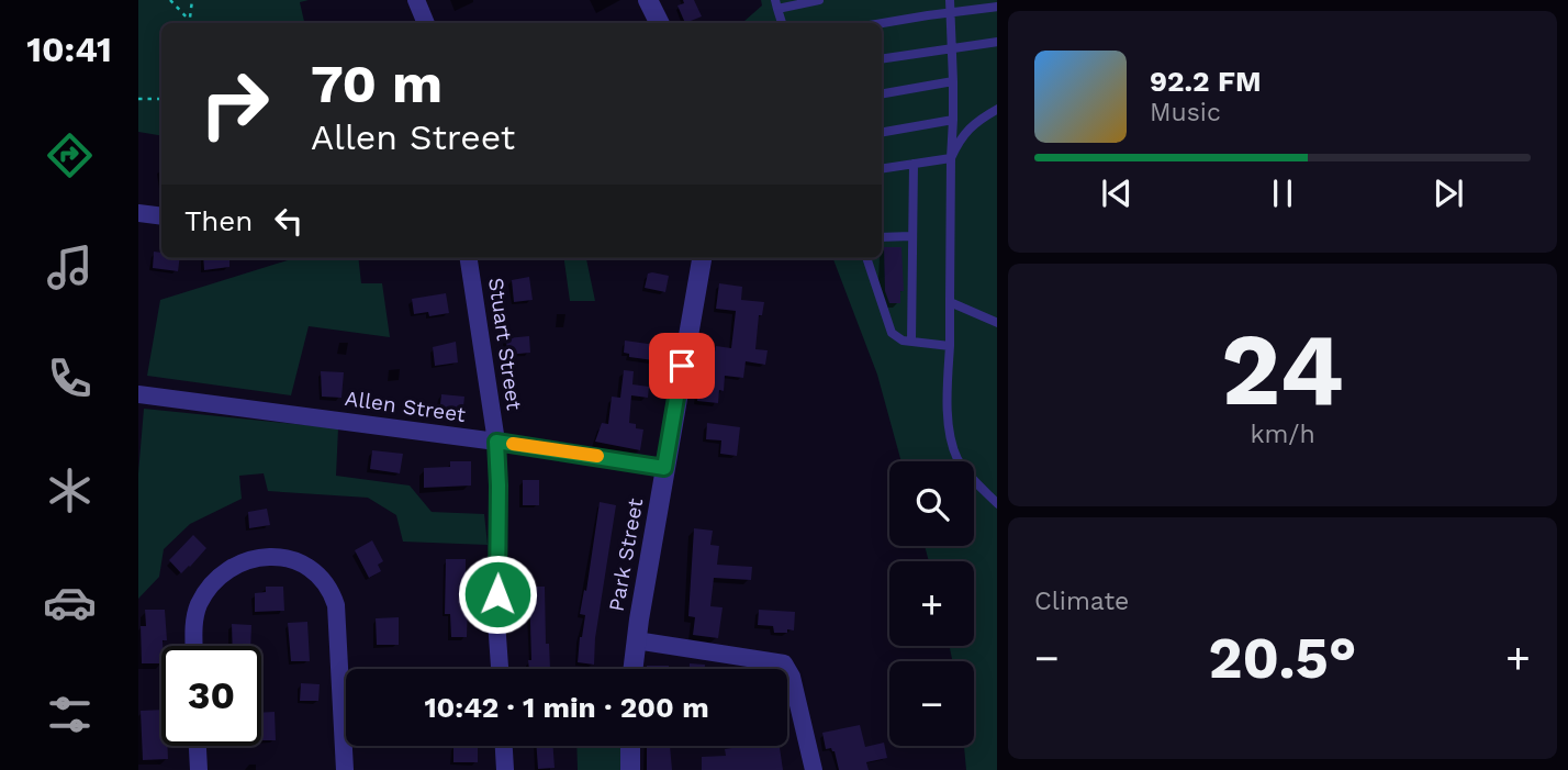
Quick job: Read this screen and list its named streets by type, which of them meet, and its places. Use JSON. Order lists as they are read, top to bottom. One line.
{"streets":{"street":["Stuart Street","Allen Street","Park Street"]},"crossings":[["Stuart Street","Allen Street"],["Allen Street","Park Street"]],"page":{"tabs":"10:41","turn":["70 m","Allen Street"],"song":["92.2 FM","Music"],"then":"Then","tile":[["24","km/h"],"Climate"],"map_buttons":["+","−"],"heat":["−","20.5°","+"],"limit":"30","trip":"10:42 · 1 min · 200 m"}}
